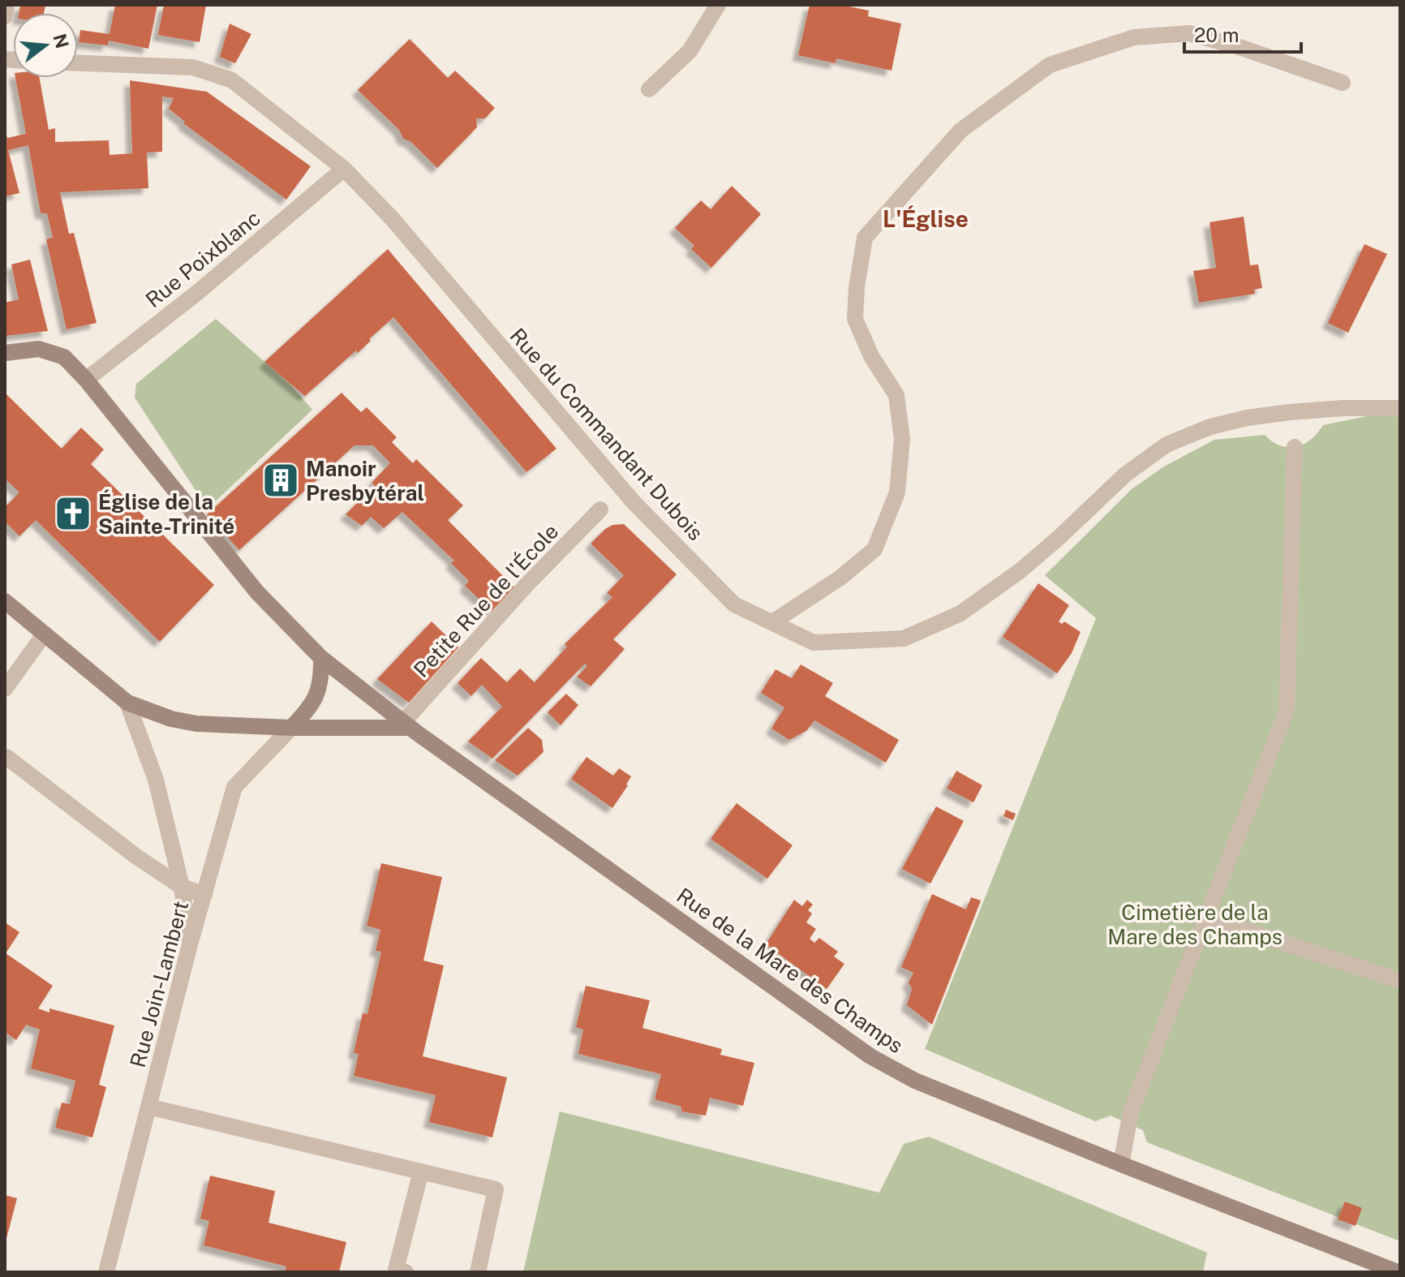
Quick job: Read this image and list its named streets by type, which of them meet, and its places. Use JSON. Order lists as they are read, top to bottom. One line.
{"streets":{"street":["Rue Poixblanc","Rue du Commandant Dubois","Petite Rue de l'École","Rue de la Mare des Champs","Rue Join-Lambert"]},"crossings":[["Rue Poixblanc","Rue du Commandant Dubois"],["Rue Poixblanc","Rue de la Mare des Champs"],["Petite Rue de l'École","Rue de la Mare des Champs"]],"districts":["L'Église"],"parks":["Cimetière de la Mare des Champs"],"places":{"building":["Manoir Presbytéral"],"church":["Église de la Sainte-Trinité"]},"scale_bar":"20 m","north":"right"}
